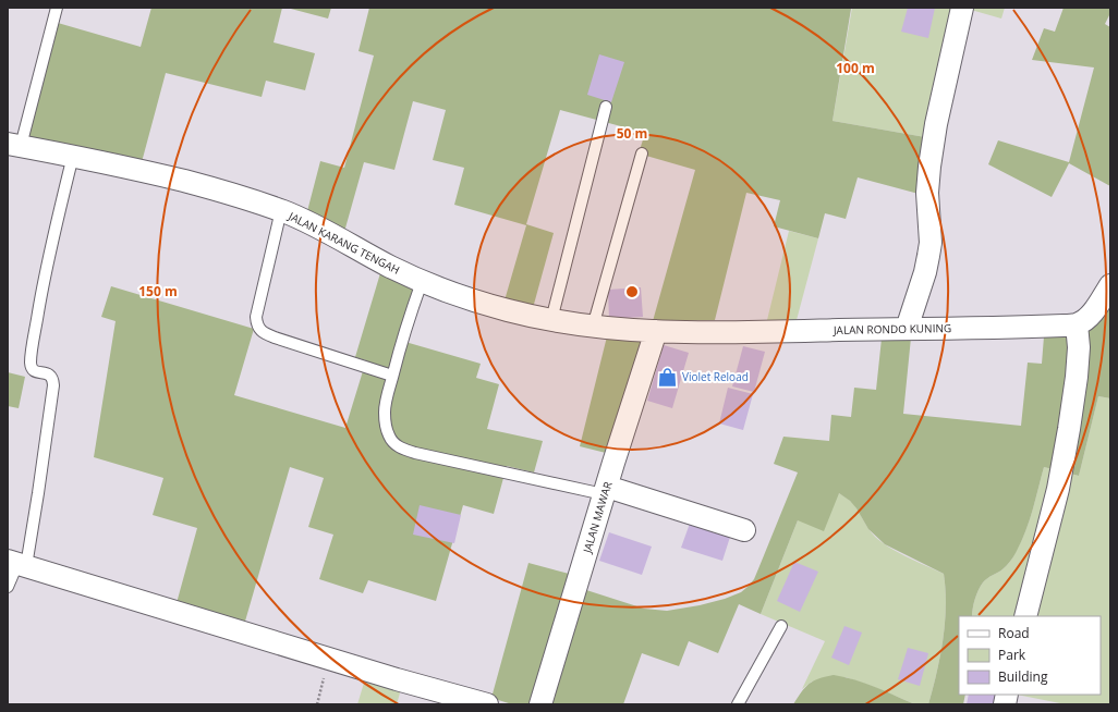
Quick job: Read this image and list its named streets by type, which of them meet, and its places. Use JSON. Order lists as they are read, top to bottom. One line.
{"streets":{"street":["JALAN KARANG TENGAH","JALAN RONDO KUNING","JALAN MAWAR"]},"crossings":[["JALAN KARANG TENGAH","JALAN RONDO KUNING"],["JALAN KARANG TENGAH","JALAN MAWAR"],["JALAN RONDO KUNING","JALAN MAWAR"]],"places":{"shop":["Violet Reload"]},"legend":["Road","Park","Building"],"rings":["100 m","50 m","150 m"]}
